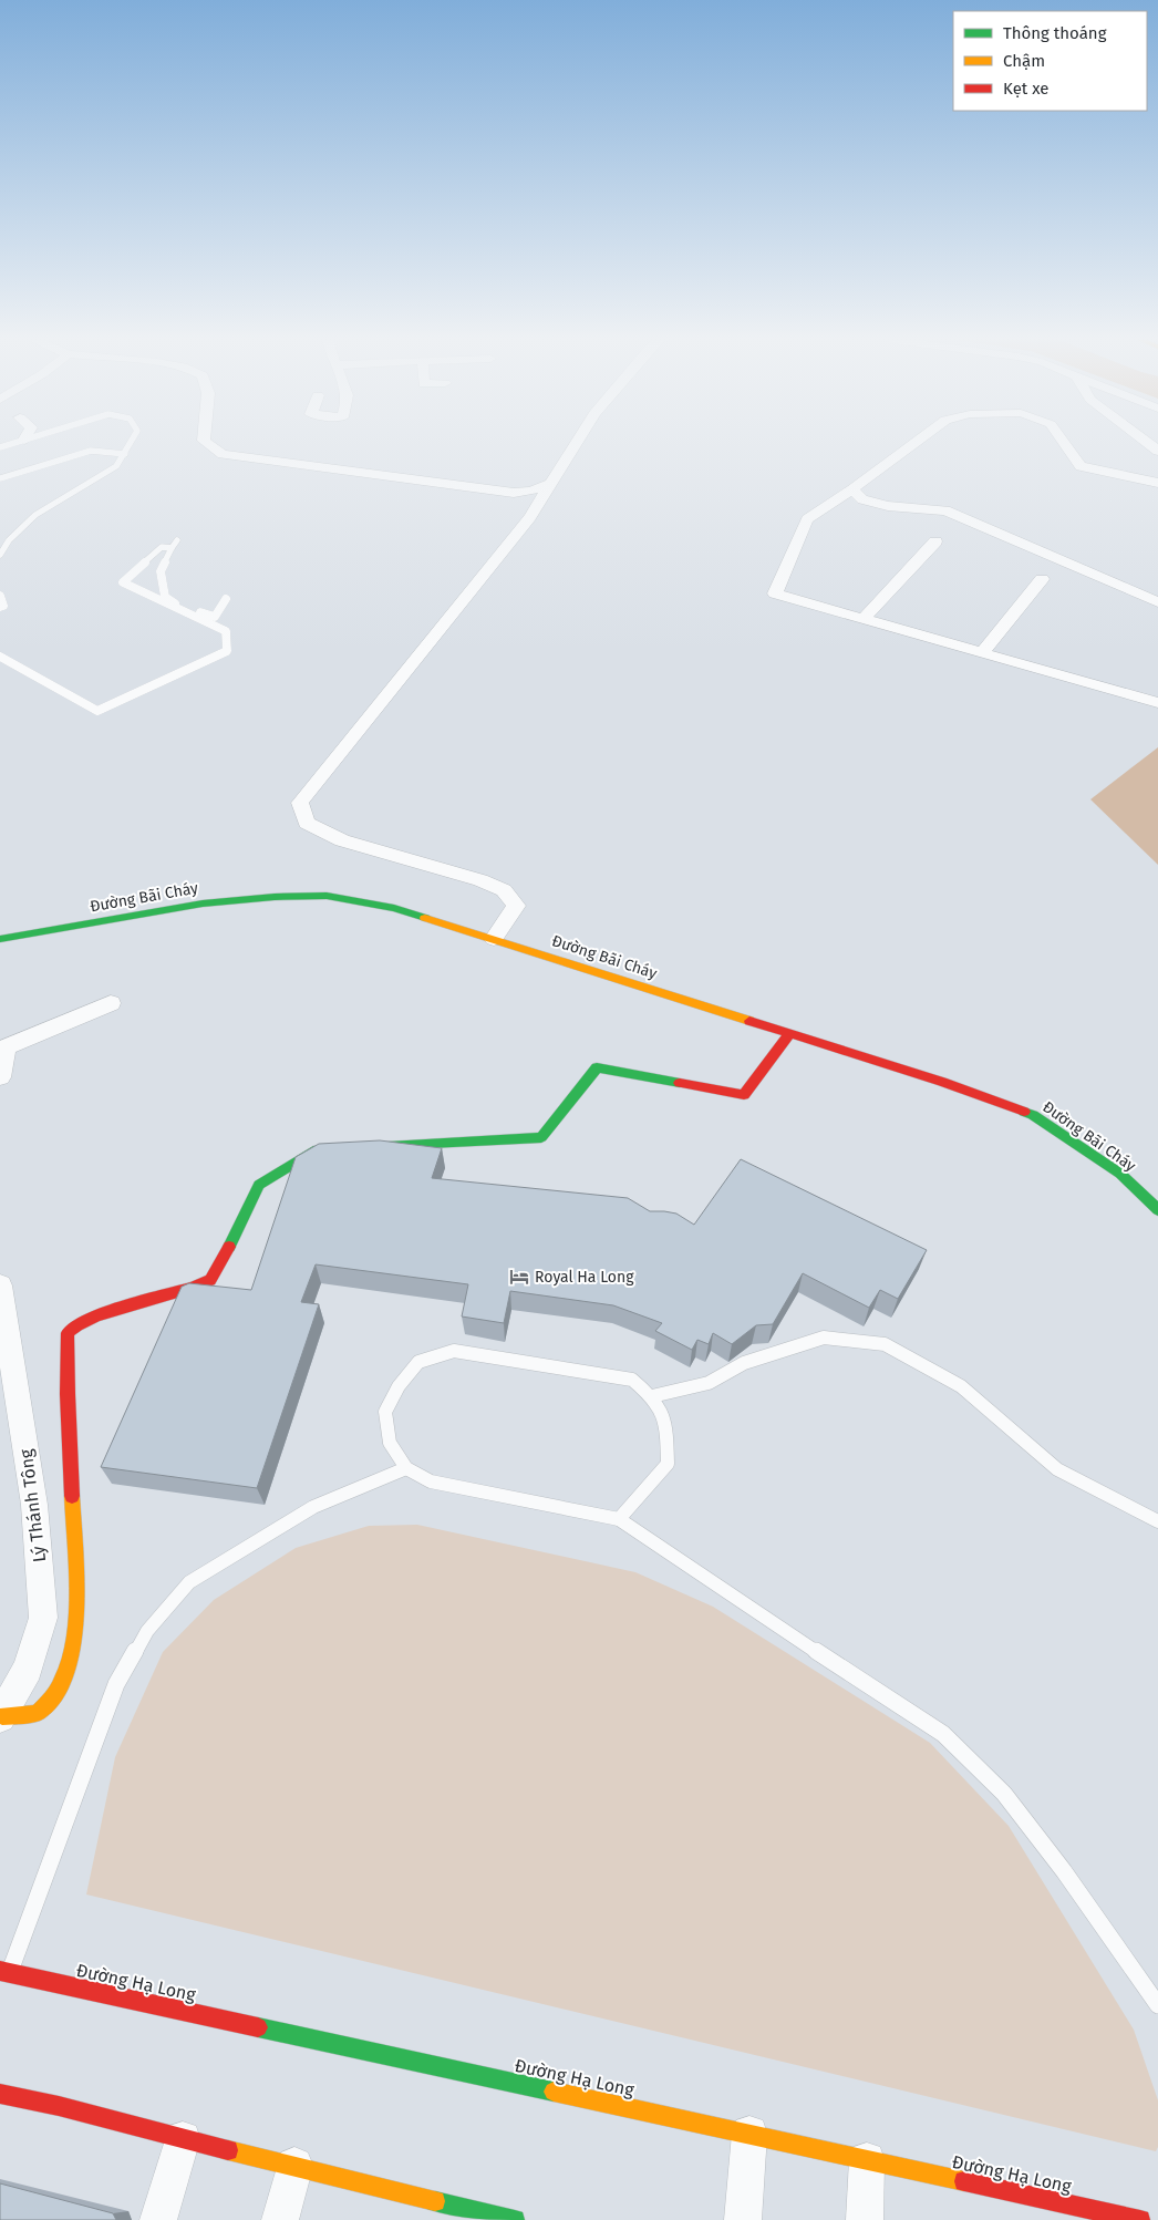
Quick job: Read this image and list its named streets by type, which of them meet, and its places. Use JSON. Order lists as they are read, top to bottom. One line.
{"streets":{"main road":["Đường Bãi Cháy","Đường Hạ Long"],"street":["Lý Thánh Tông"]},"places":{"hotel":["Royal Ha Long"]},"legend":["Thông thoáng","Chậm","Kẹt xe"]}
